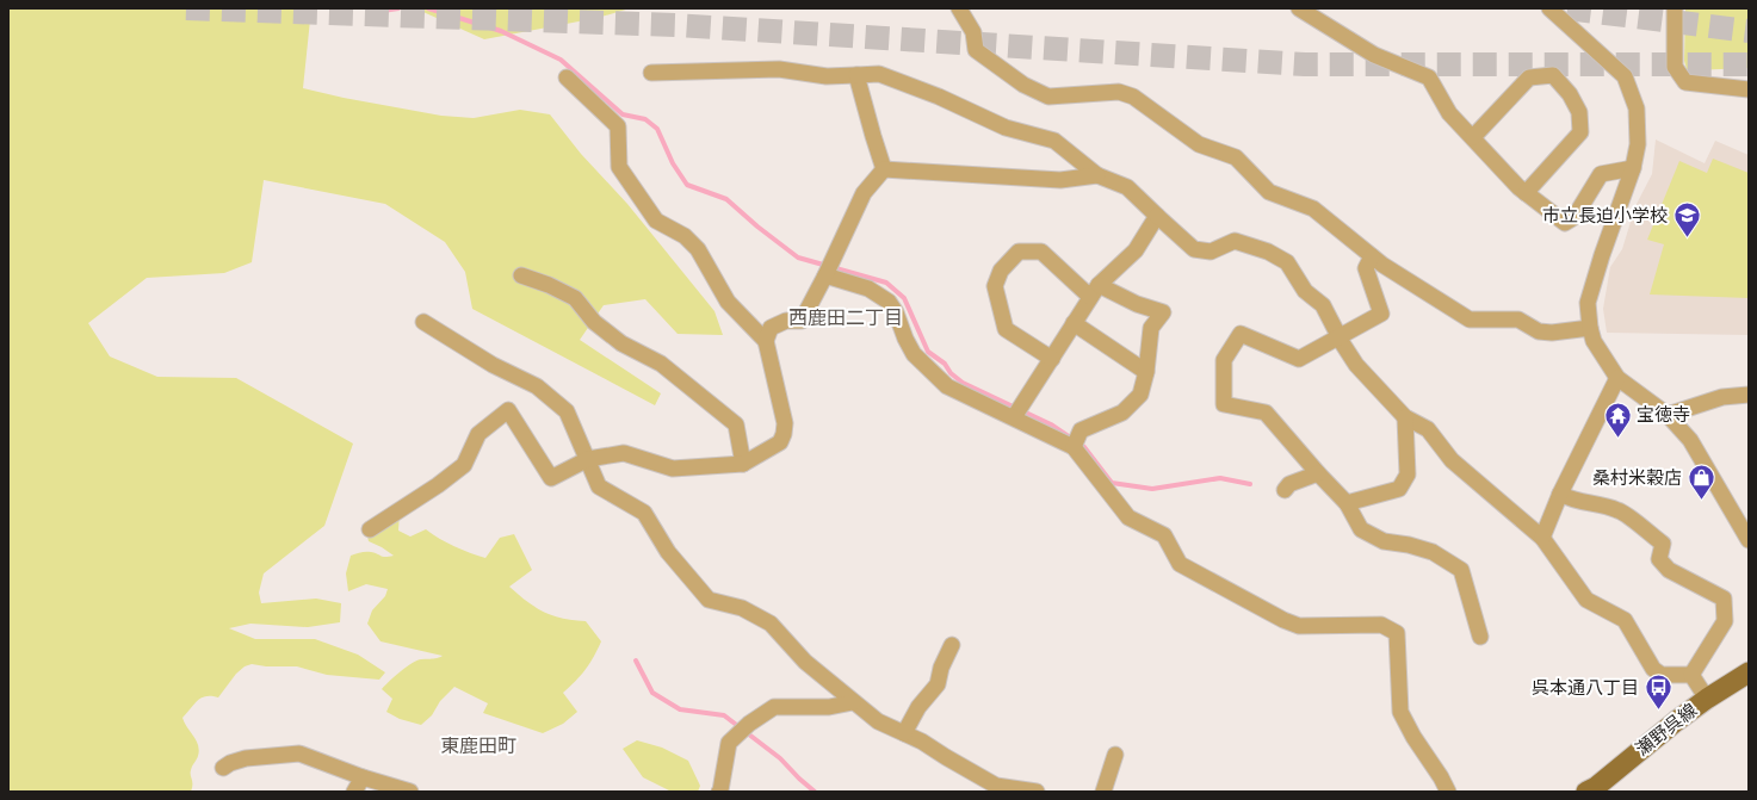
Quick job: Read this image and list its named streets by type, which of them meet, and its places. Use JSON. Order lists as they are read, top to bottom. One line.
{"streets":{"main road":["瀬野呉線"]},"districts":["西鹿田二丁目","東鹿田町"],"places":{"school or university":["市立長迫小学校"],"temple":["宝徳寺"],"shop":["桑村米穀店"],"bus stop":["呉本通八丁目"]}}
